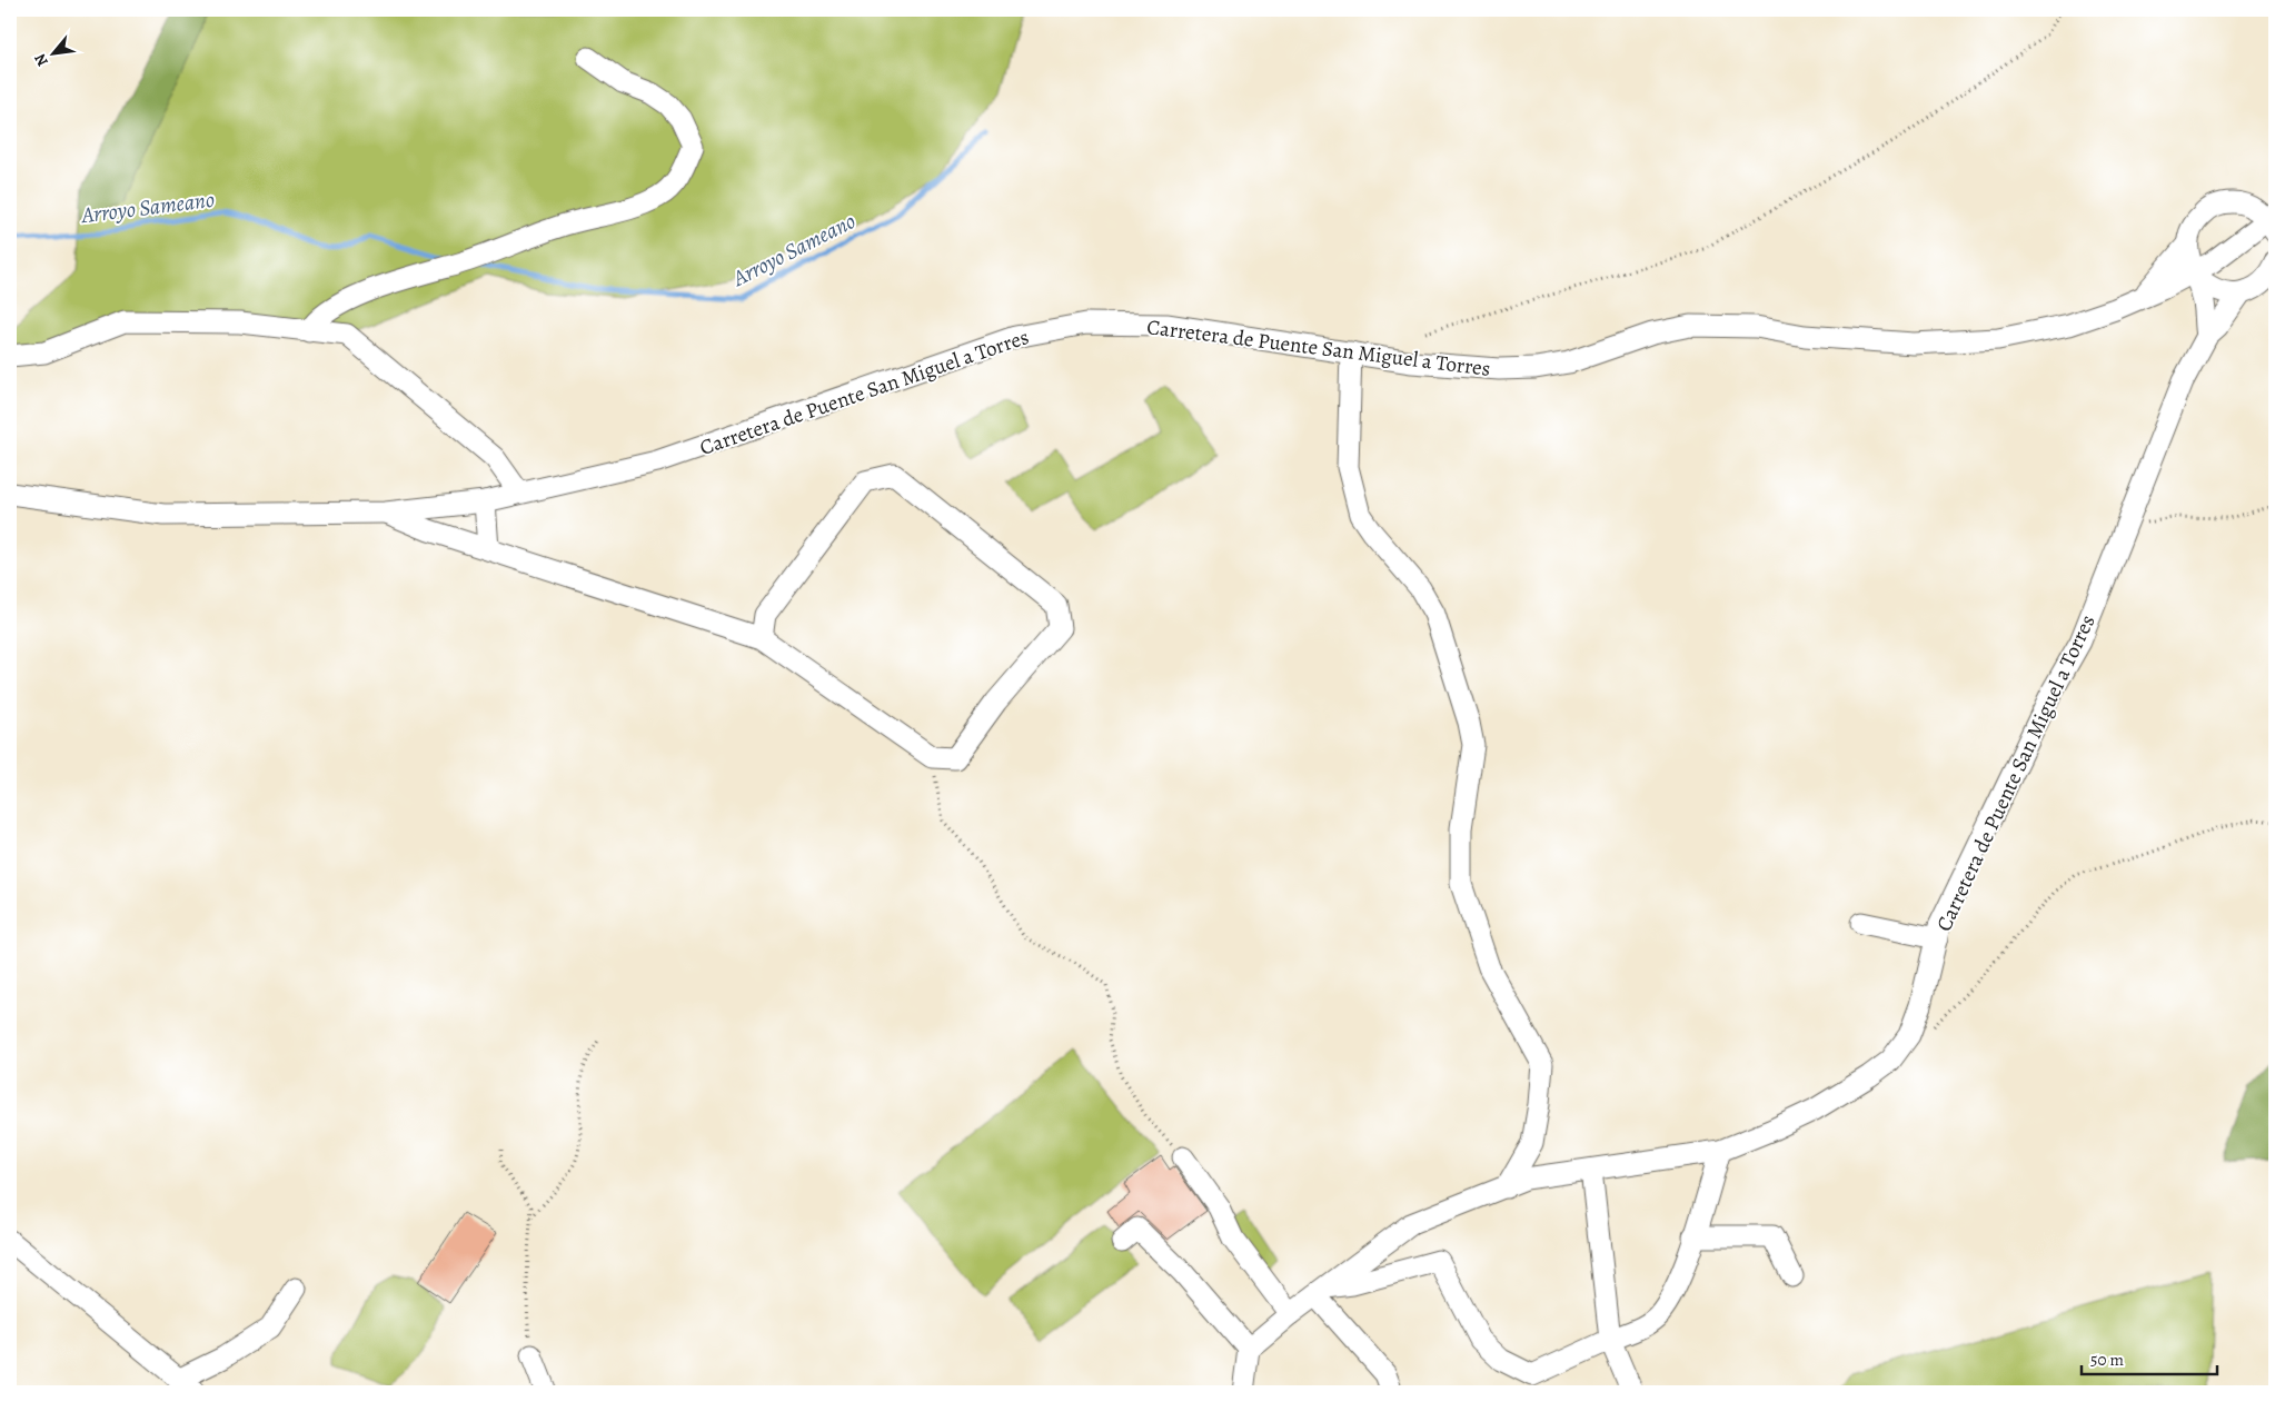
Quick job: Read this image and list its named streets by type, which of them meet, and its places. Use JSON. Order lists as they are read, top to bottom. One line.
{"streets":{"street":["Carretera de Puente San Miguel a Torres"]},"water":["Arroyo Sameano"],"scale_bar":"50 m","north":"bottom left"}
